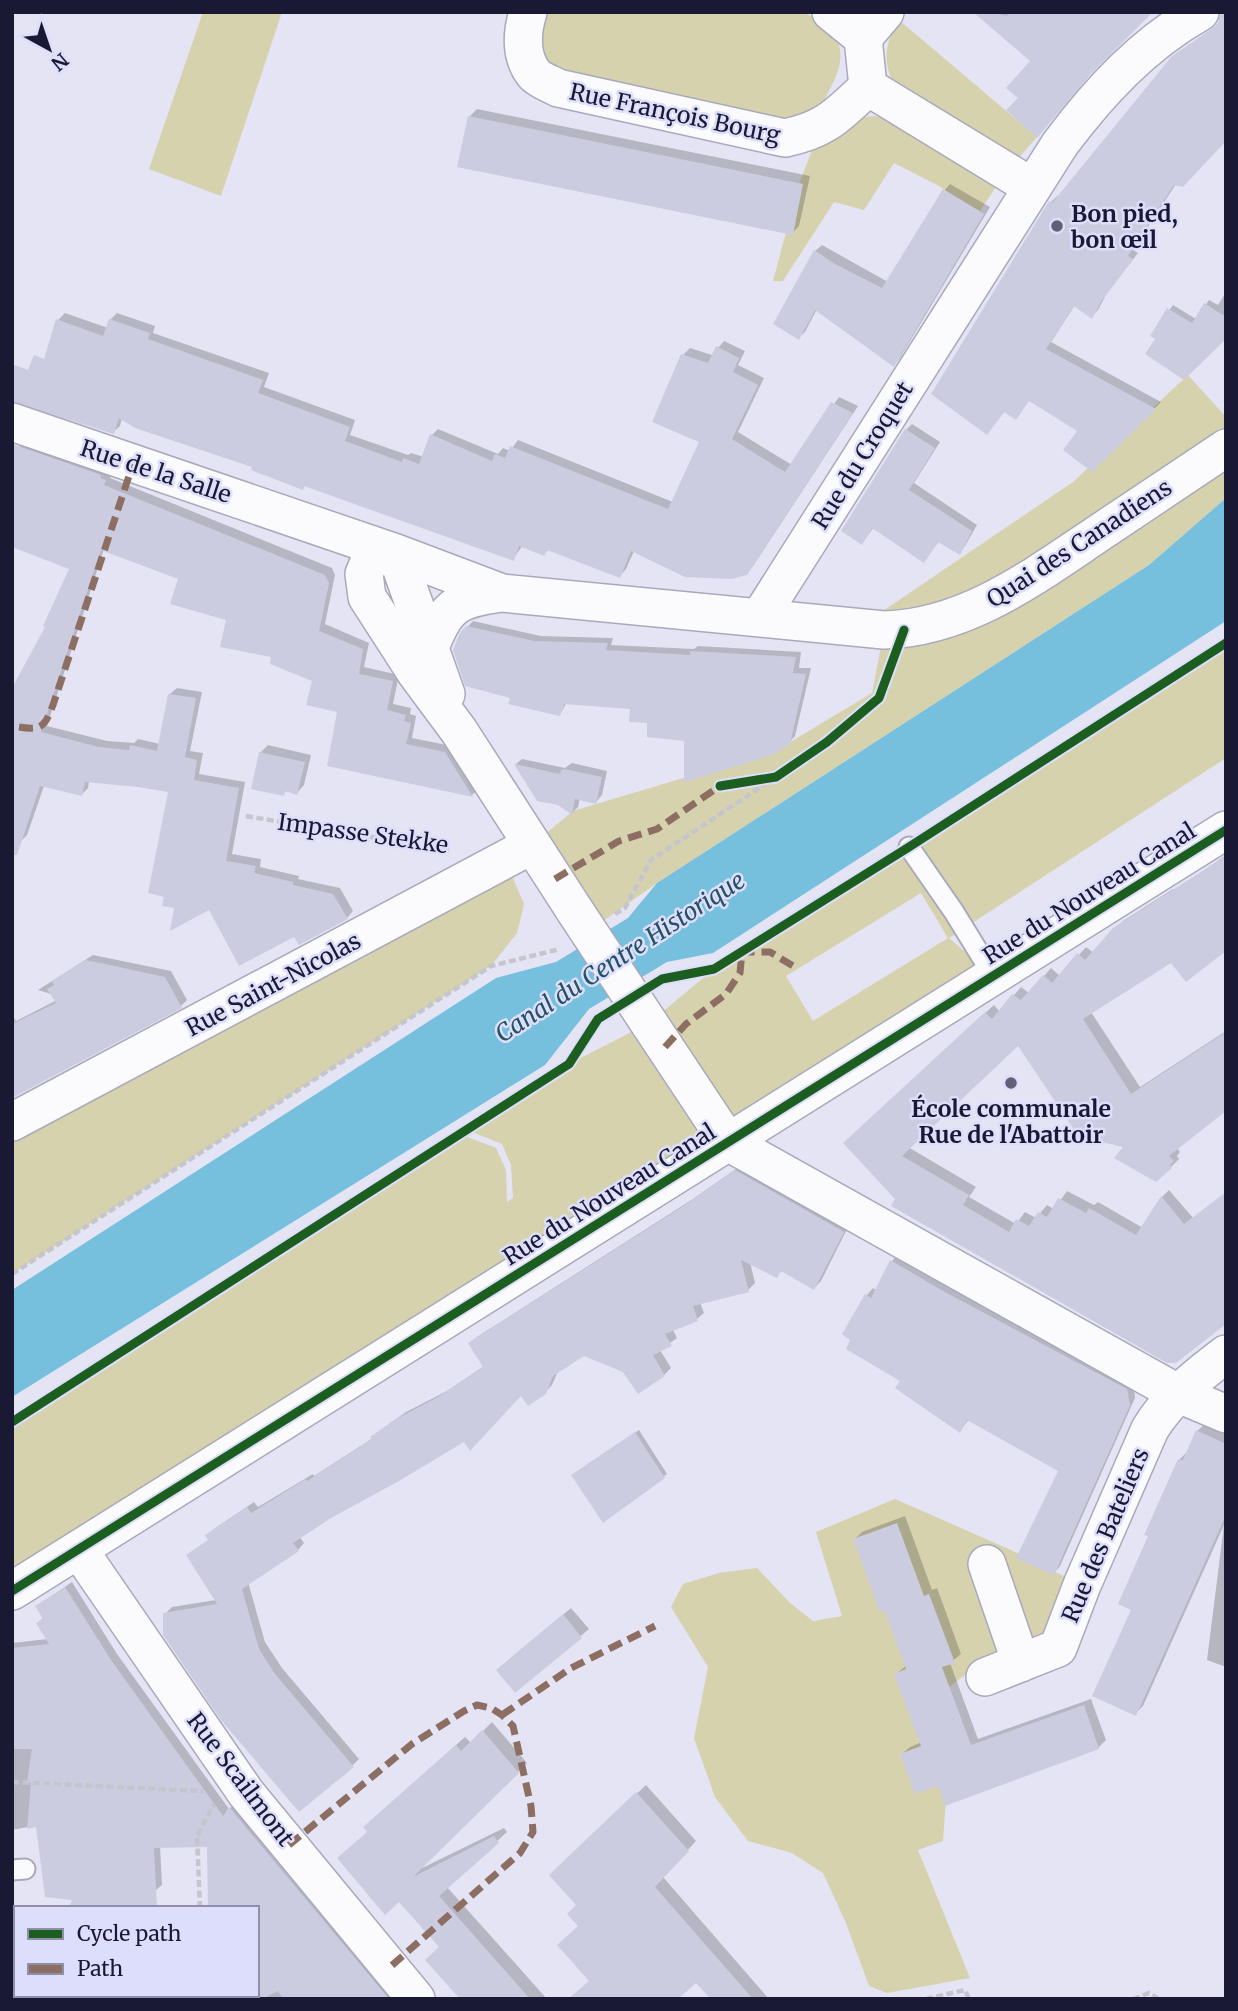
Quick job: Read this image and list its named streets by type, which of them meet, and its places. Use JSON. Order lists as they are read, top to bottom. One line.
{"streets":{"street":["Rue François Bourg","Rue du Croquet","Rue de la Salle","Quai des Canadiens","Rue du Nouveau Canal","Rue Saint-Nicolas","Rue des Bateliers","Rue Scailmont"],"path":["Impasse Stekke"]},"crossings":[["Rue du Croquet","Quai des Canadiens"],["Rue de la Salle","Rue du Nouveau Canal"],["Rue de la Salle","Rue Saint-Nicolas"],["Rue du Nouveau Canal","Rue Scailmont"]],"water":["Canal du Centre Historique"],"places":["Bon pied, bon œil","École communale Rue de l'Abattoir"],"legend":["Cycle path","Path"],"north":"bottom right"}
